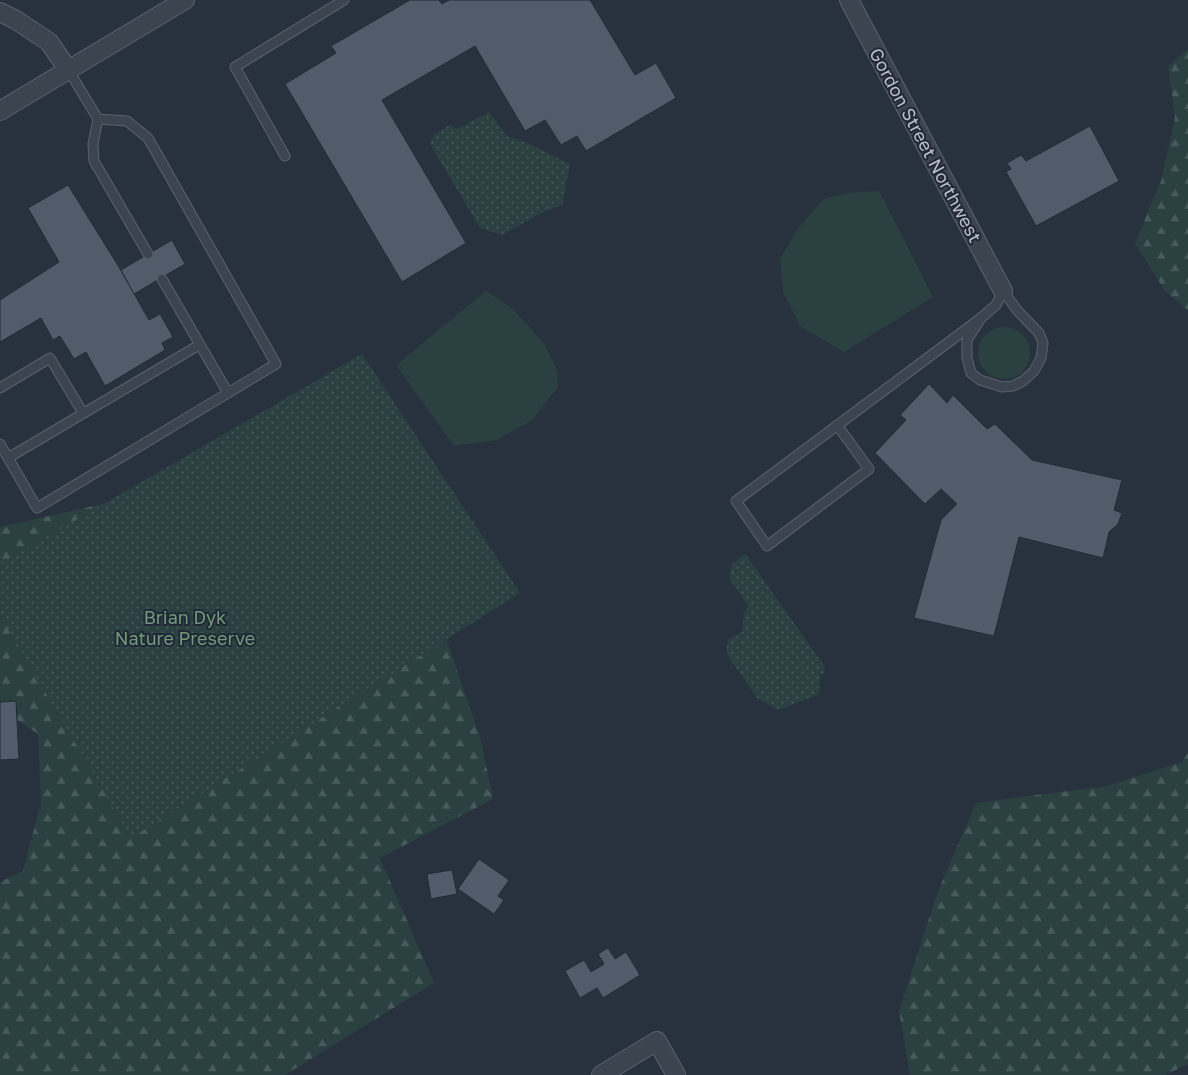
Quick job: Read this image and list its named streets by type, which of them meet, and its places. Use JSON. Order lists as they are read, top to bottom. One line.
{"streets":{"street":["Gordon Street Northwest"]},"parks":["Brian Dyk Nature Preserve"]}
